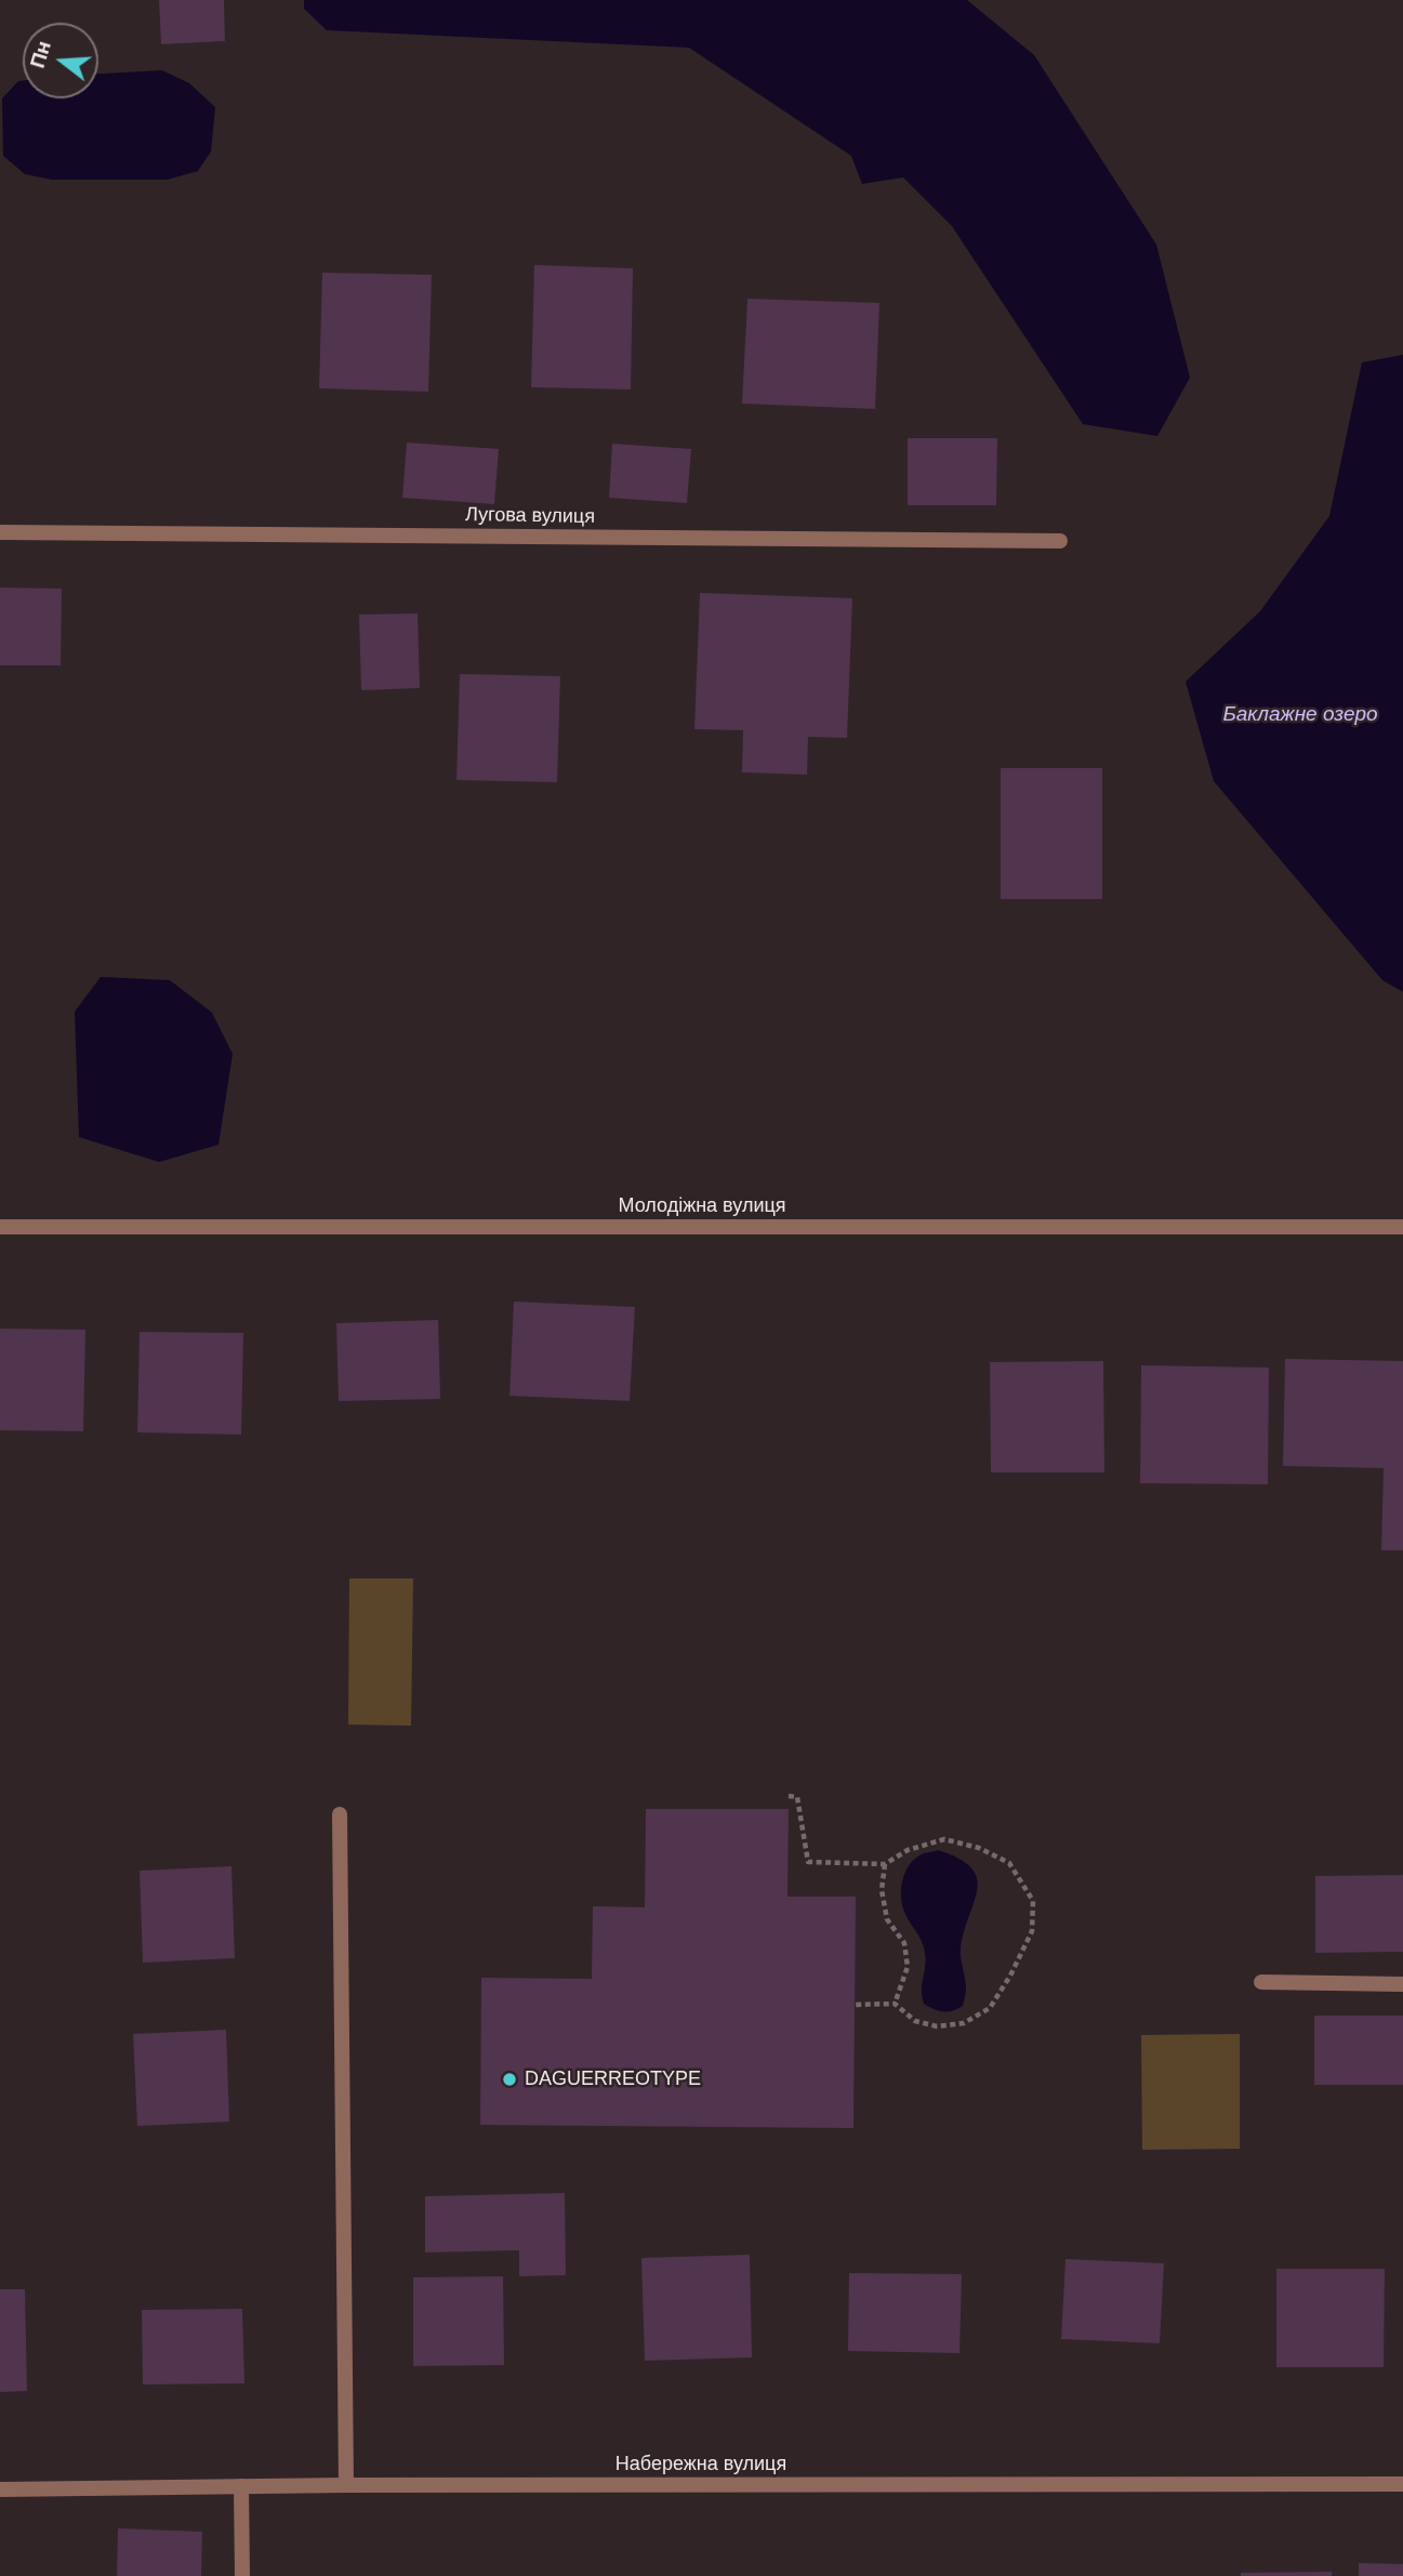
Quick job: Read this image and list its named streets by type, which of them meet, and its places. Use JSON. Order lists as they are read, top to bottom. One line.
{"streets":{"street":["Лугова вулиця","Молодіжна вулиця","Набережна вулиця"]},"water":["Баклажне озеро"],"places":["DAGUERREOTYPE"],"north":"left"}
